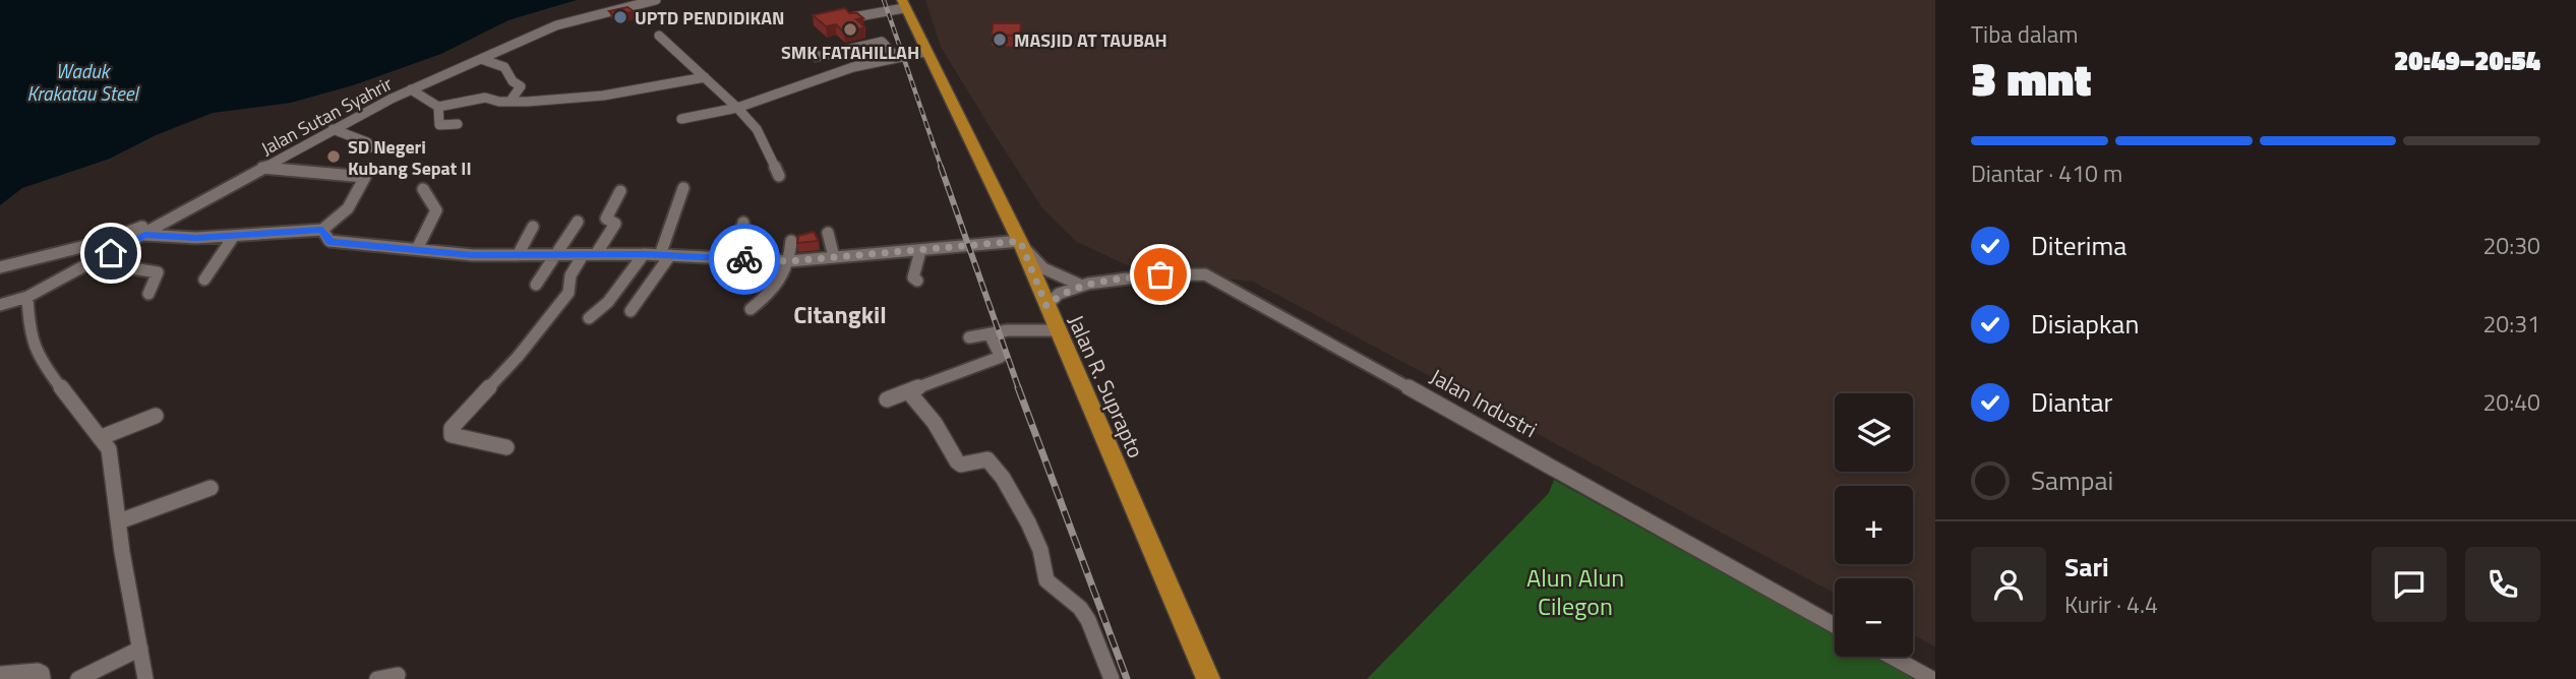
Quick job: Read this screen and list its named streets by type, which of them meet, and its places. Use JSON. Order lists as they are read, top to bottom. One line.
{"streets":{"highway":["Jalan R. Suprapto"],"street":["Jalan Sutan Syahrir","Jalan Industri"]},"crossings":[["Jalan R. Suprapto","Jalan Industri"]],"districts":["Citangkil"],"water":["Waduk Krakatau Steel"],"parks":["Alun Alun Cilegon"],"places":["UPTD PENDIDIKAN","SMK FATAHILLAH","MASJID AT TAUBAH","SD Negeri Kubang Sepat II"],"page":{"heading":["3 mnt","Tiba dalam","20:49–20:54"],"panel":["Sari","Kurir · 4.4"],"bar":"Diantar · 410 m","list":[["Diterima","20:30"],["Disiapkan","20:31"],["Diantar","20:40"],"Sampai"],"map_buttons":["+","−"]}}
